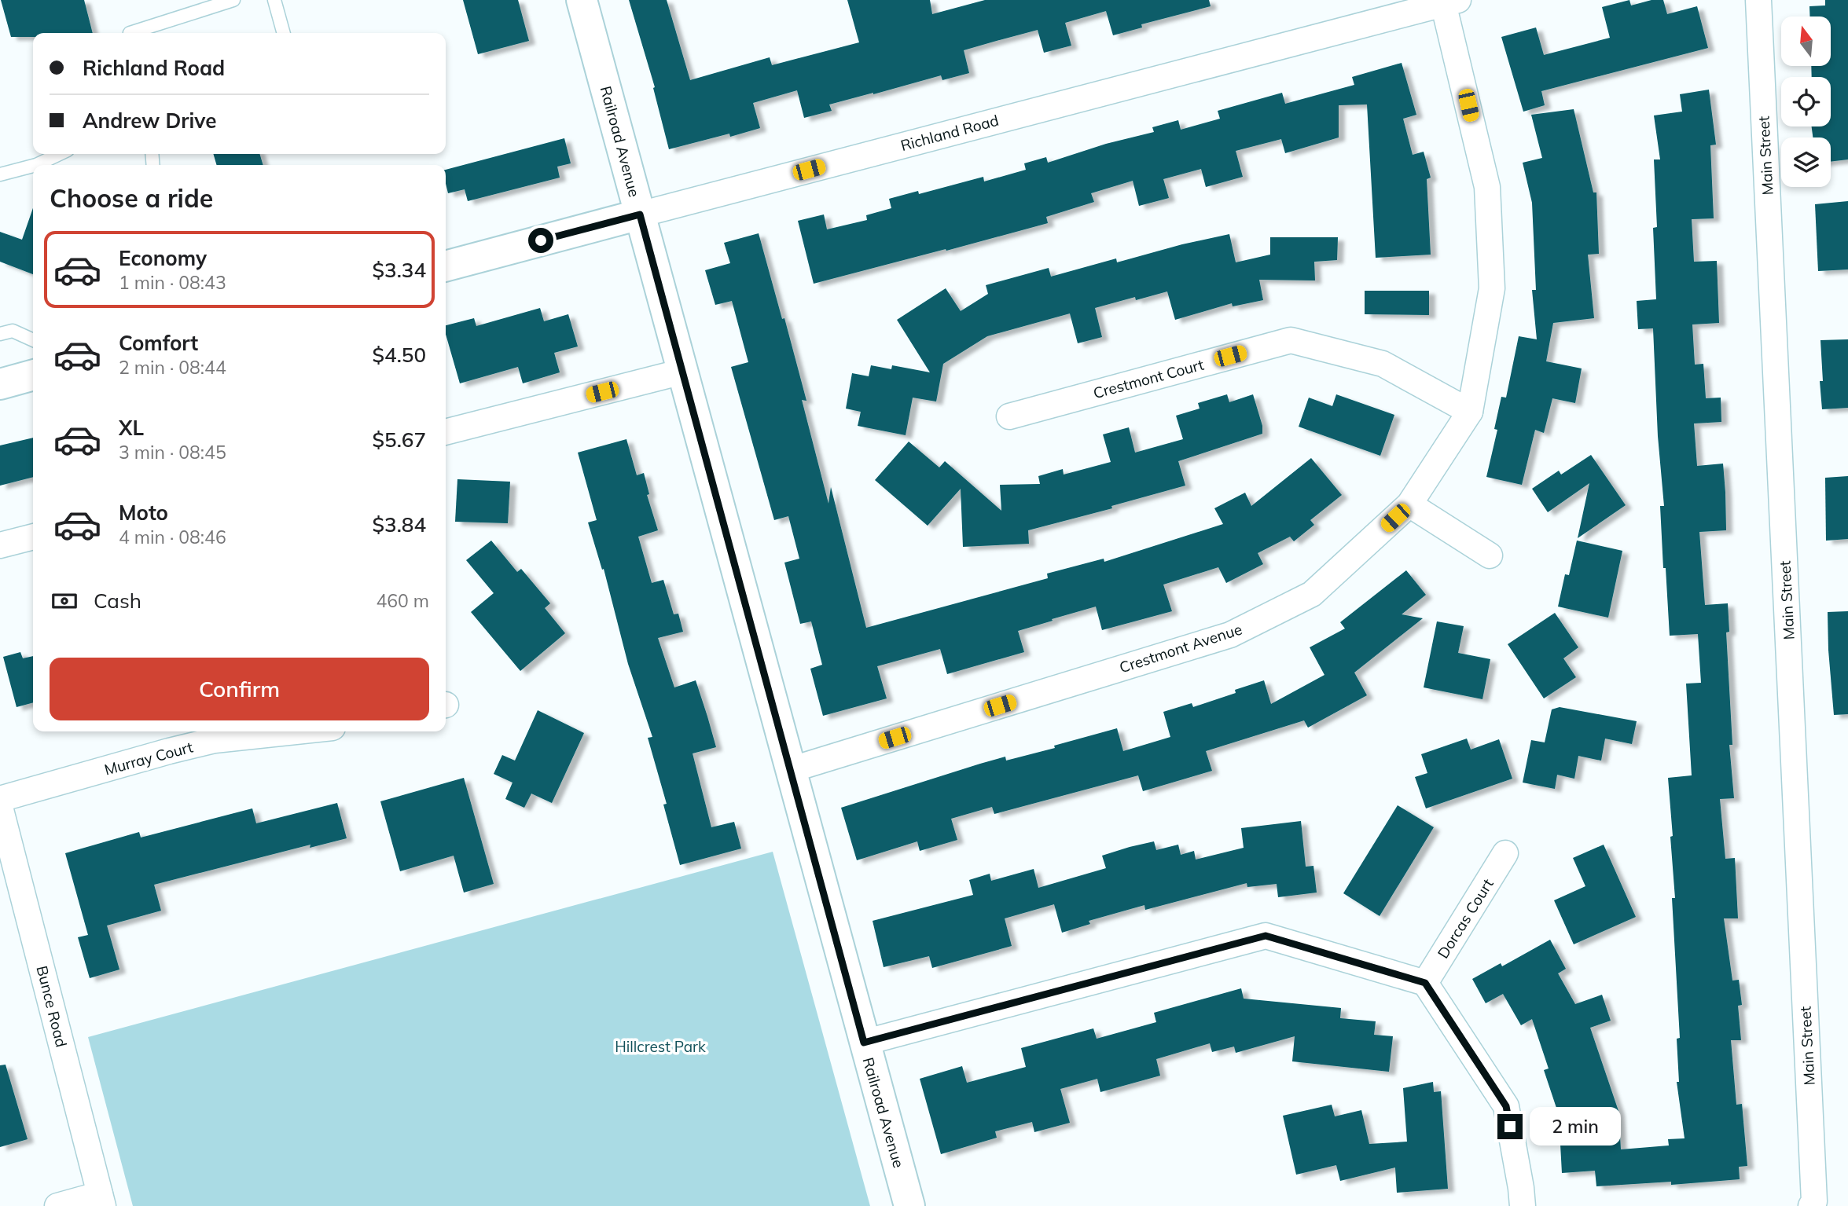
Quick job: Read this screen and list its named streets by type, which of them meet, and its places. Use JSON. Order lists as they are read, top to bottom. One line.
{"streets":{"street":["Richland Road","Railroad Avenue","Main Street","Crestmont Court","Crestmont Avenue","Murray Court","Dorcas Court","Bunce Road"]},"crossings":[["Richland Road","Railroad Avenue"],["Richland Road","Crestmont Avenue"],["Railroad Avenue","Crestmont Avenue"],["Crestmont Court","Crestmont Avenue"]],"parks":["Hillcrest Park"],"north":"top","page":{"banner":["Richland Road","Andrew Drive"],"heading":"Choose a ride","list":[{"name":"Economy","note":"1 min · 08:43","value":"$3.34"},{"name":"Comfort","note":"2 min · 08:44","value":"$4.50"},{"name":"XL","note":"3 min · 08:45","value":"$5.67"},{"name":"Moto","note":"4 min · 08:46","value":"$3.84"}],"pay":["Cash","460 m"],"buttons":"Confirm","bubble":"2 min"}}
